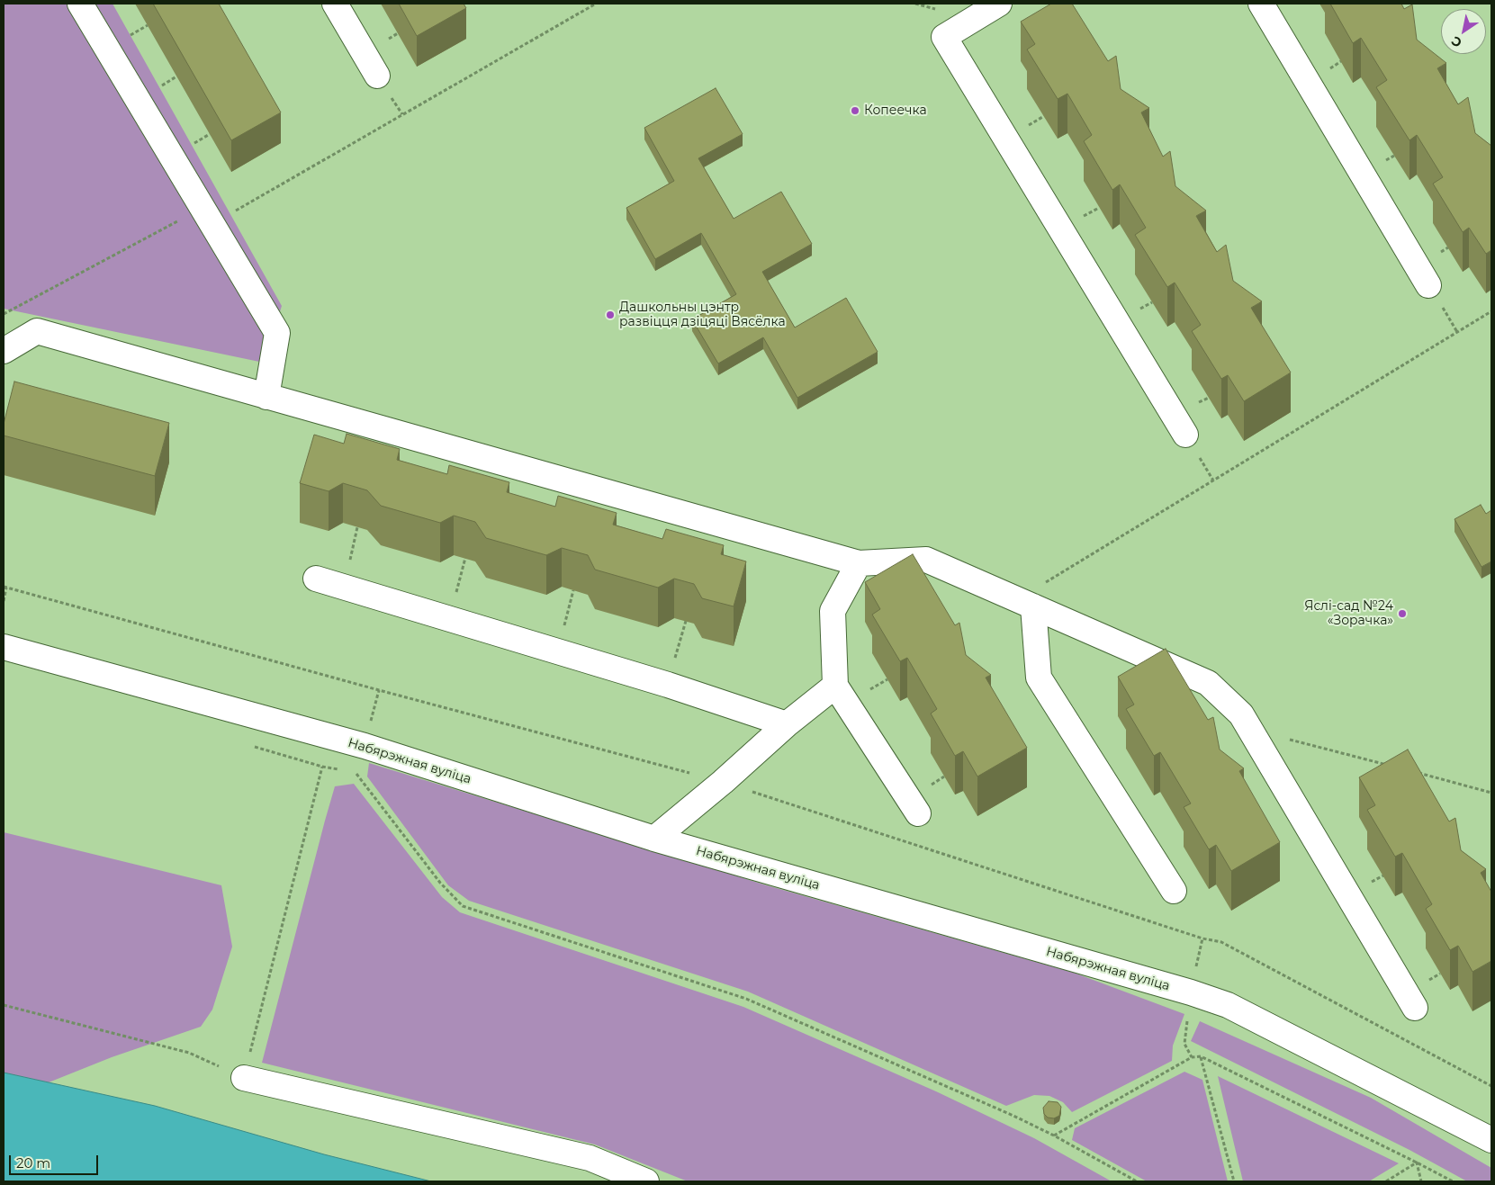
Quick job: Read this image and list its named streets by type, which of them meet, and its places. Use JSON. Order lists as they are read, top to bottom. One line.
{"streets":{"street":["Набярэжная вуліца"]},"places":["Копеечка","Дашкольны цэнтр развіцця дзіцяці Вясёлка","Яслі-сад №24 «Зорачка»"],"scale_bar":"20 m","north":"bottom left"}
